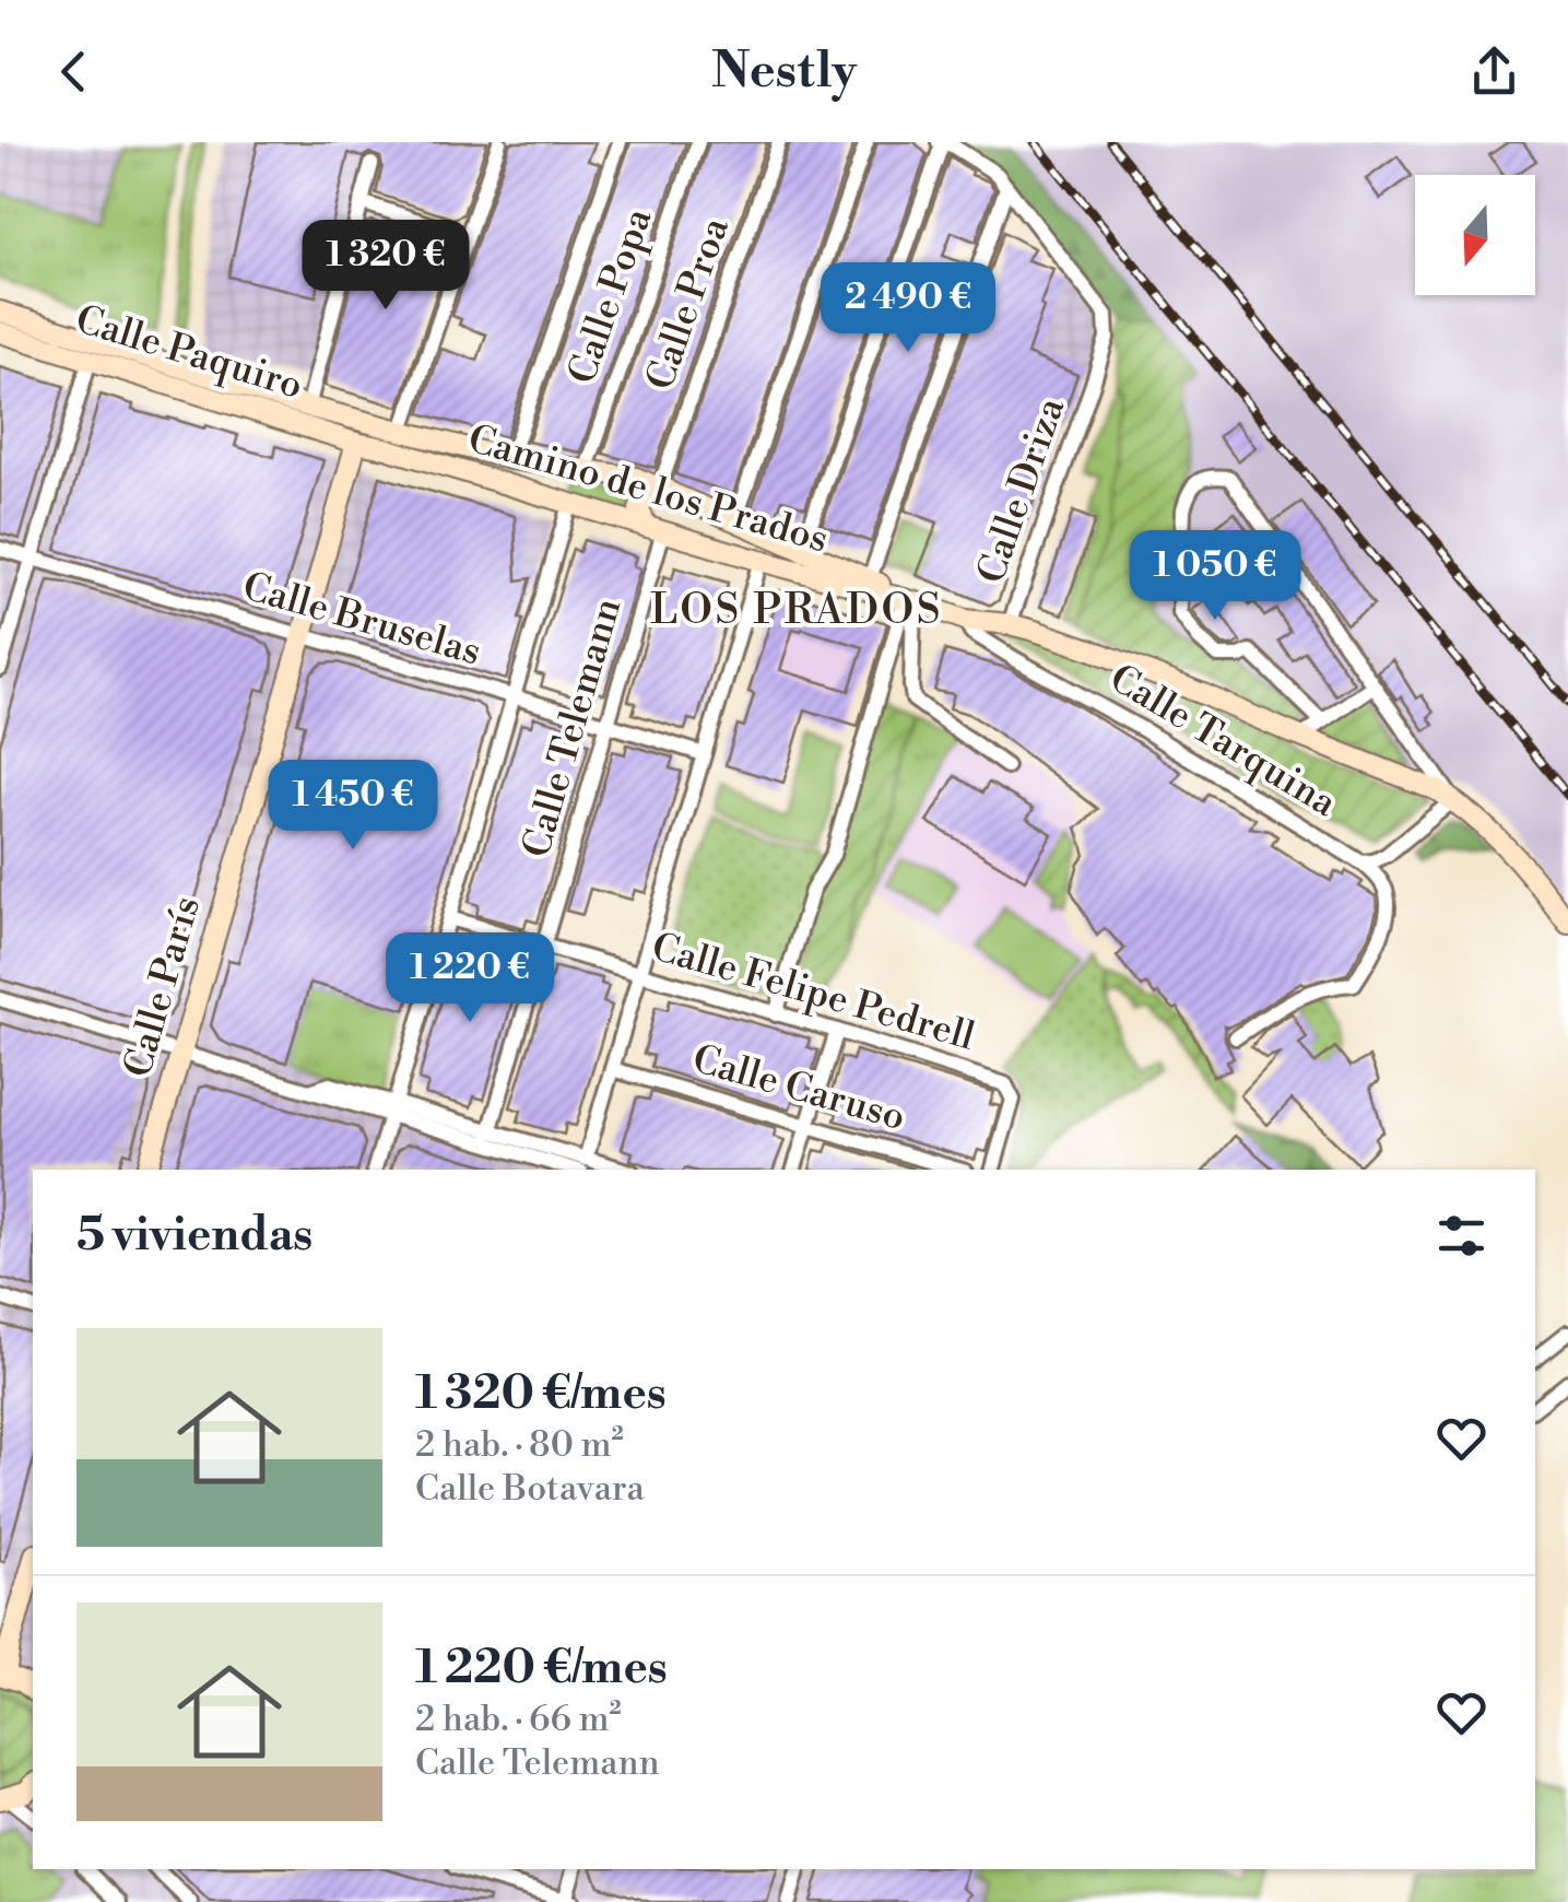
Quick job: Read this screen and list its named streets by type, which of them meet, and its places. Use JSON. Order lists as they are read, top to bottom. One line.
{"streets":{"main road":["Calle Paquiro","Camino de los Prados","Calle París"],"street":["Calle Popa","Calle Proa","Calle Driza","Calle Bruselas","Calle Telemann","Calle Tarquina","Calle Felipe Pedrell","Calle Caruso"]},"crossings":[["Calle Popa","Camino de los Prados"],["Calle Proa","Camino de los Prados"],["Calle Paquiro","Camino de los Prados"],["Calle Paquiro","Calle París"],["Camino de los Prados","Calle Driza"],["Camino de los Prados","Calle Telemann"],["Camino de los Prados","Calle Tarquina"],["Camino de los Prados","Calle París"],["Calle Bruselas","Calle Telemann"],["Calle Bruselas","Calle París"],["Calle Telemann","Calle Felipe Pedrell"]],"districts":["LOS PRADOS"],"north":"bottom","page":{"header":"Nestly","price":["1 320 €","2 490 €","1 050 €","1 450 €","1 220 €"],"heading":"5 viviendas","list":[{"name":"1 320 €/mes","note":"2 hab. · 80 m² · Calle Botavara"},{"name":"1 220 €/mes","note":"2 hab. · 66 m² · Calle Telemann"}]}}
